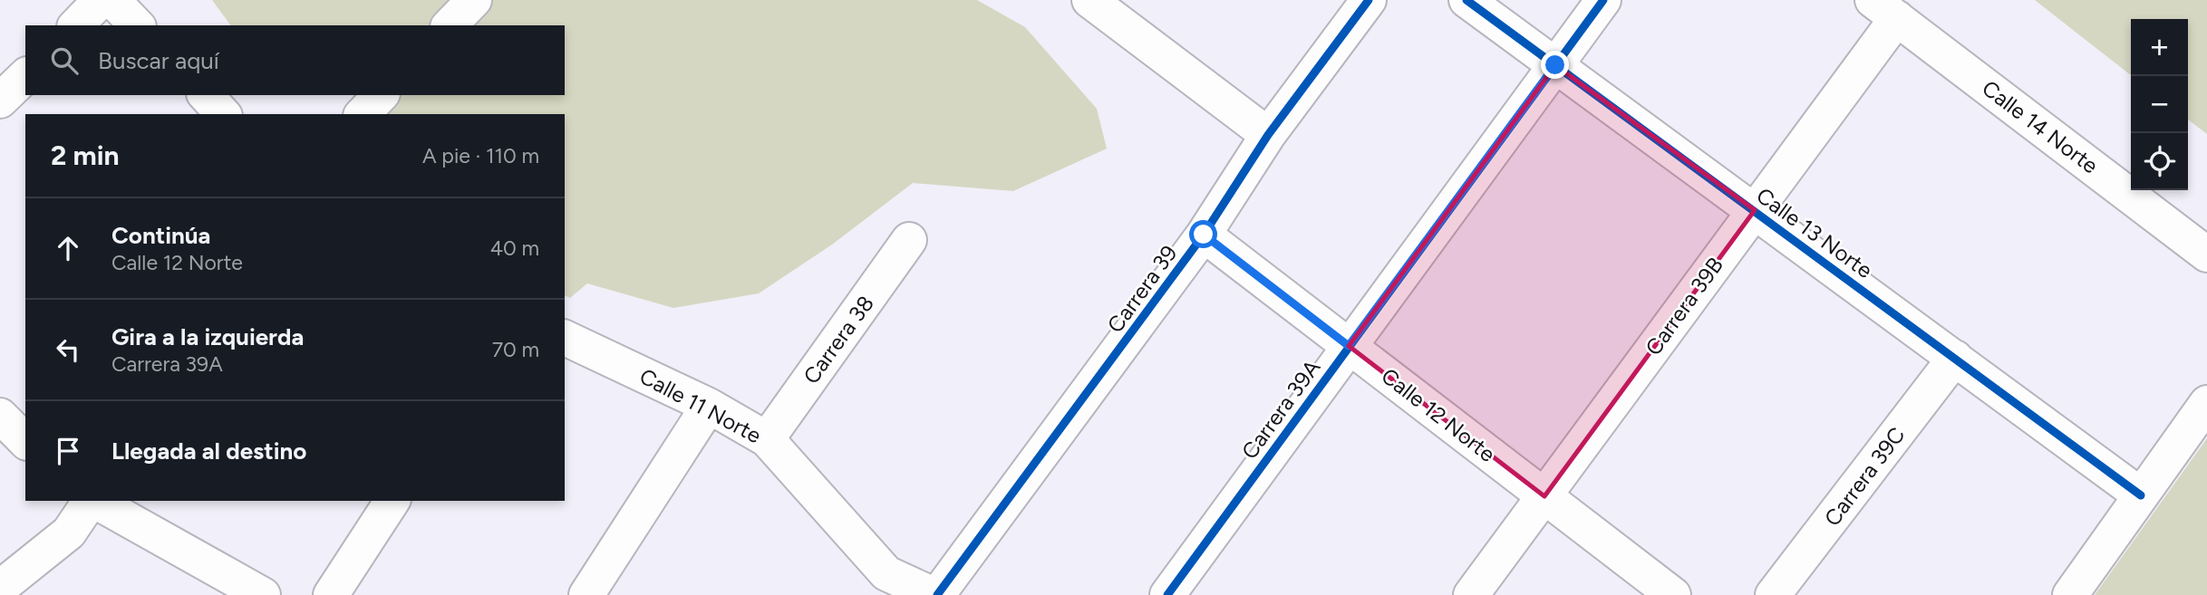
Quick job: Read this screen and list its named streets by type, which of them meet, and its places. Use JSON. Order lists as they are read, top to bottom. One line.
{"streets":{"street":["Calle 14 Norte","Calle 13 Norte","Carrera 39","Carrera 39B","Carrera 38","Calle 11 Norte","Carrera 39A","Calle 12 Norte","Carrera 39C"]},"crossings":[["Calle 14 Norte","Carrera 39B"],["Calle 13 Norte","Carrera 39B"],["Calle 13 Norte","Carrera 39A"],["Calle 13 Norte","Carrera 39C"],["Carrera 39","Calle 11 Norte"],["Carrera 39","Calle 12 Norte"],["Carrera 39B","Calle 12 Norte"],["Carrera 38","Calle 11 Norte"],["Carrera 39A","Calle 12 Norte"]],"page":{"map_buttons":["+","−"],"search":"Buscar aquí","heading":["2 min","A pie · 110 m"],"list":[["Continúa","Calle 12 Norte","40 m"],["Gira a la izquierda","Carrera 39A","70 m"],"Llegada al destino"]}}
